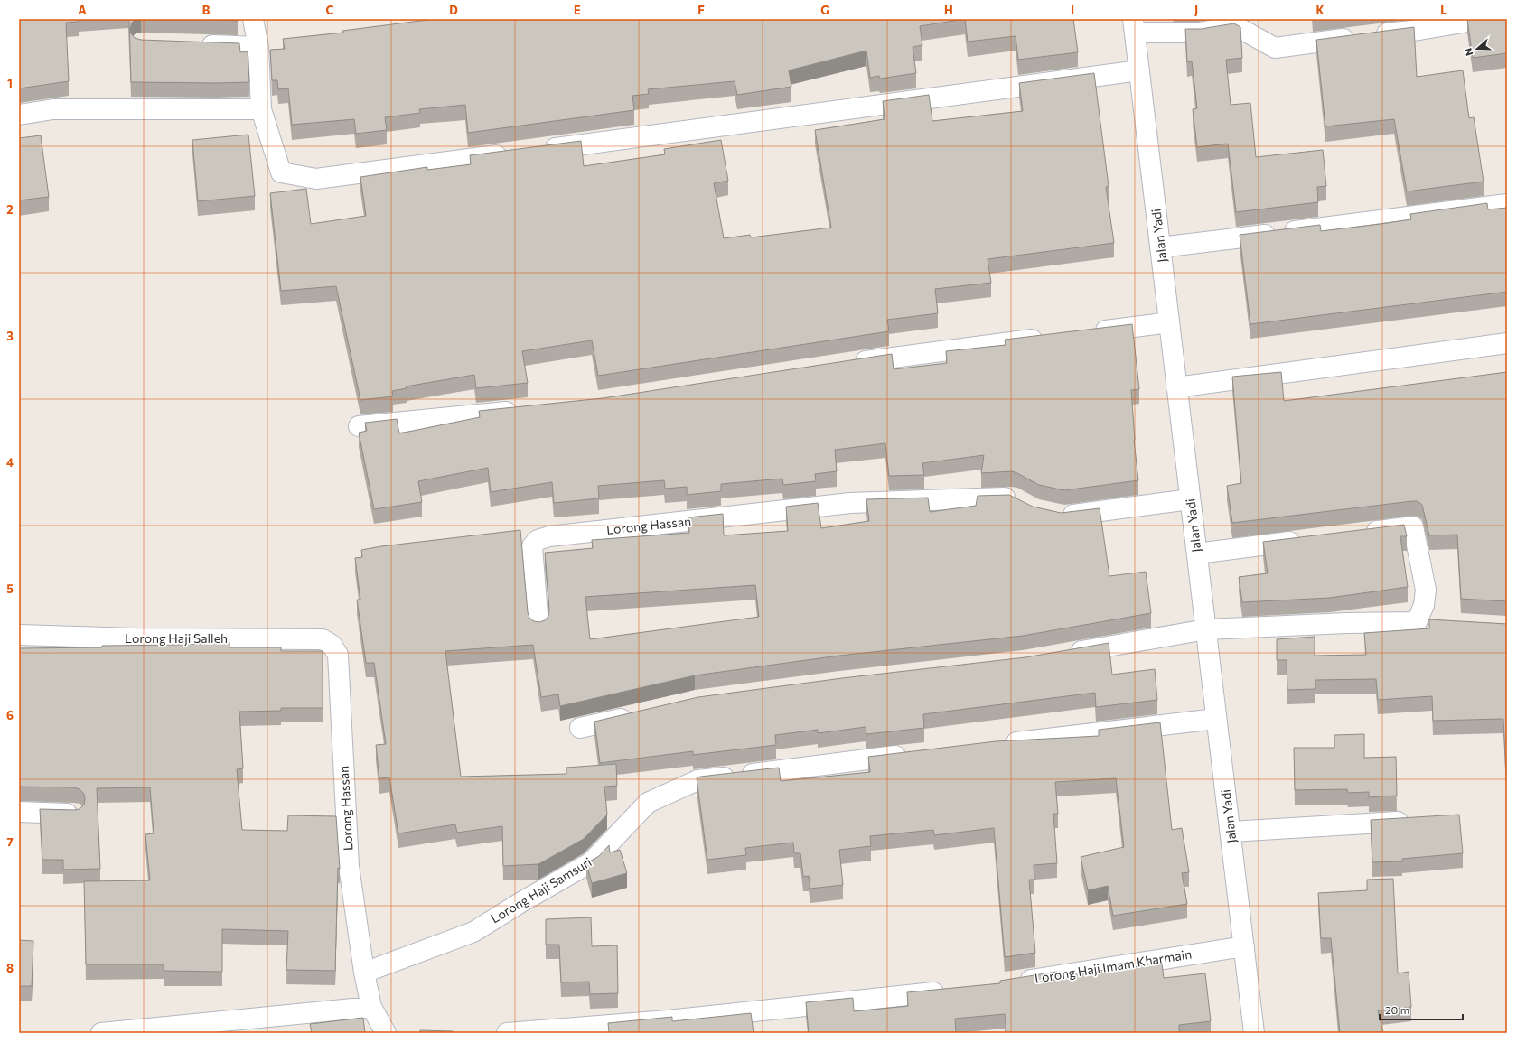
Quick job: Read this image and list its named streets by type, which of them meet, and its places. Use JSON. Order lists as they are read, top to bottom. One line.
{"streets":{"street":["Jalan Yadi","Lorong Hassan","Lorong Haji Salleh","Lorong Haji Samsuri","Lorong Haji Imam Kharmain"]},"crossings":[["Jalan Yadi","Lorong Haji Imam Kharmain"],["Lorong Hassan","Lorong Haji Salleh"],["Lorong Hassan","Lorong Haji Samsuri"]],"scale_bar":"20 m","north":"left","grid":{"columns":["A","B","C","D","E","F","G","H","I","J","K","L"],"rows":["1","2","3","4","5","6","7","8"]}}
